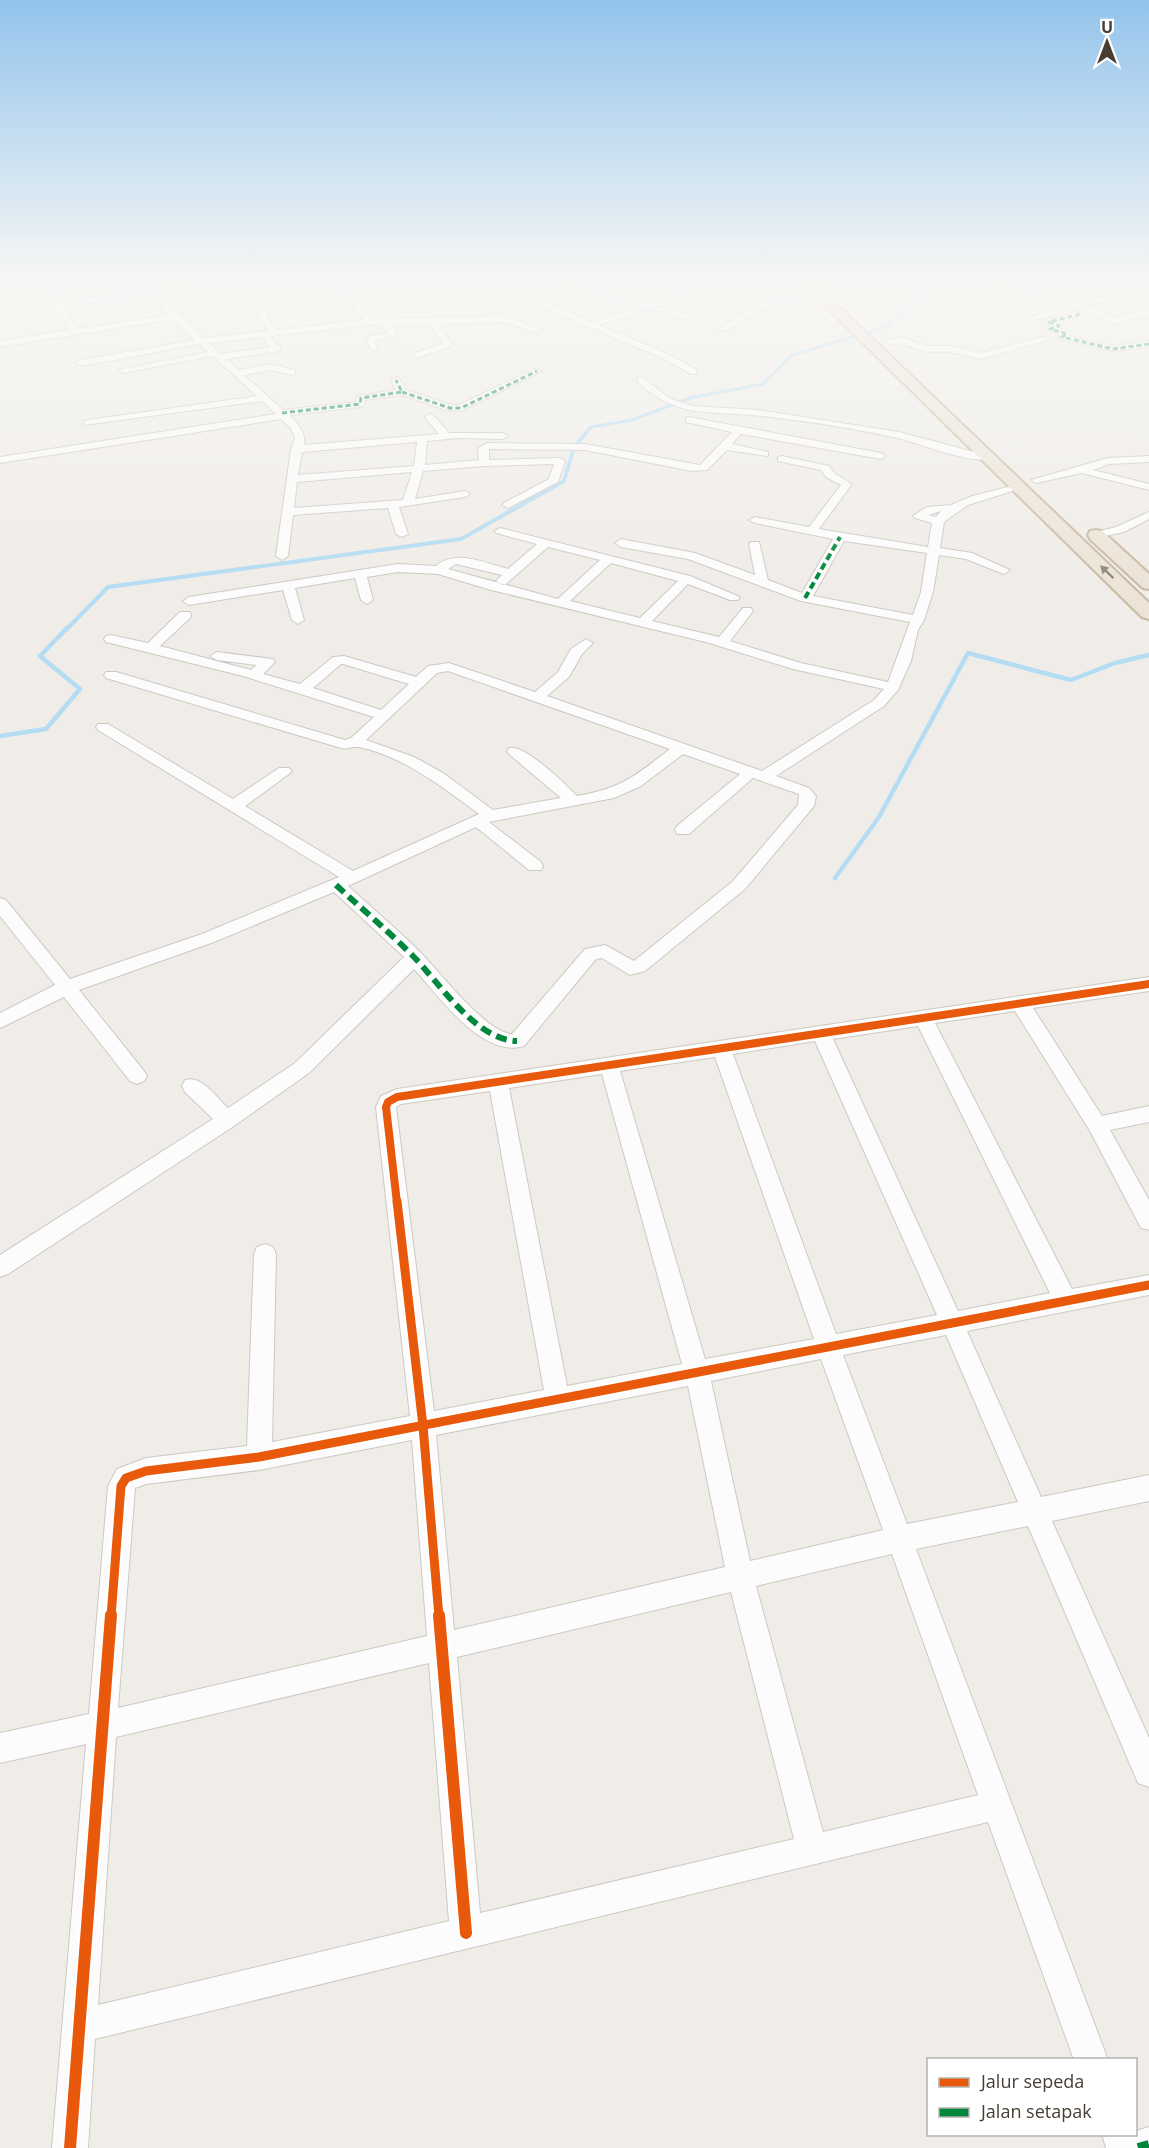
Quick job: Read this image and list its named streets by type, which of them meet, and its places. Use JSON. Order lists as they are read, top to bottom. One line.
{"legend":["Jalur sepeda","Jalan setapak"],"north":"top"}
